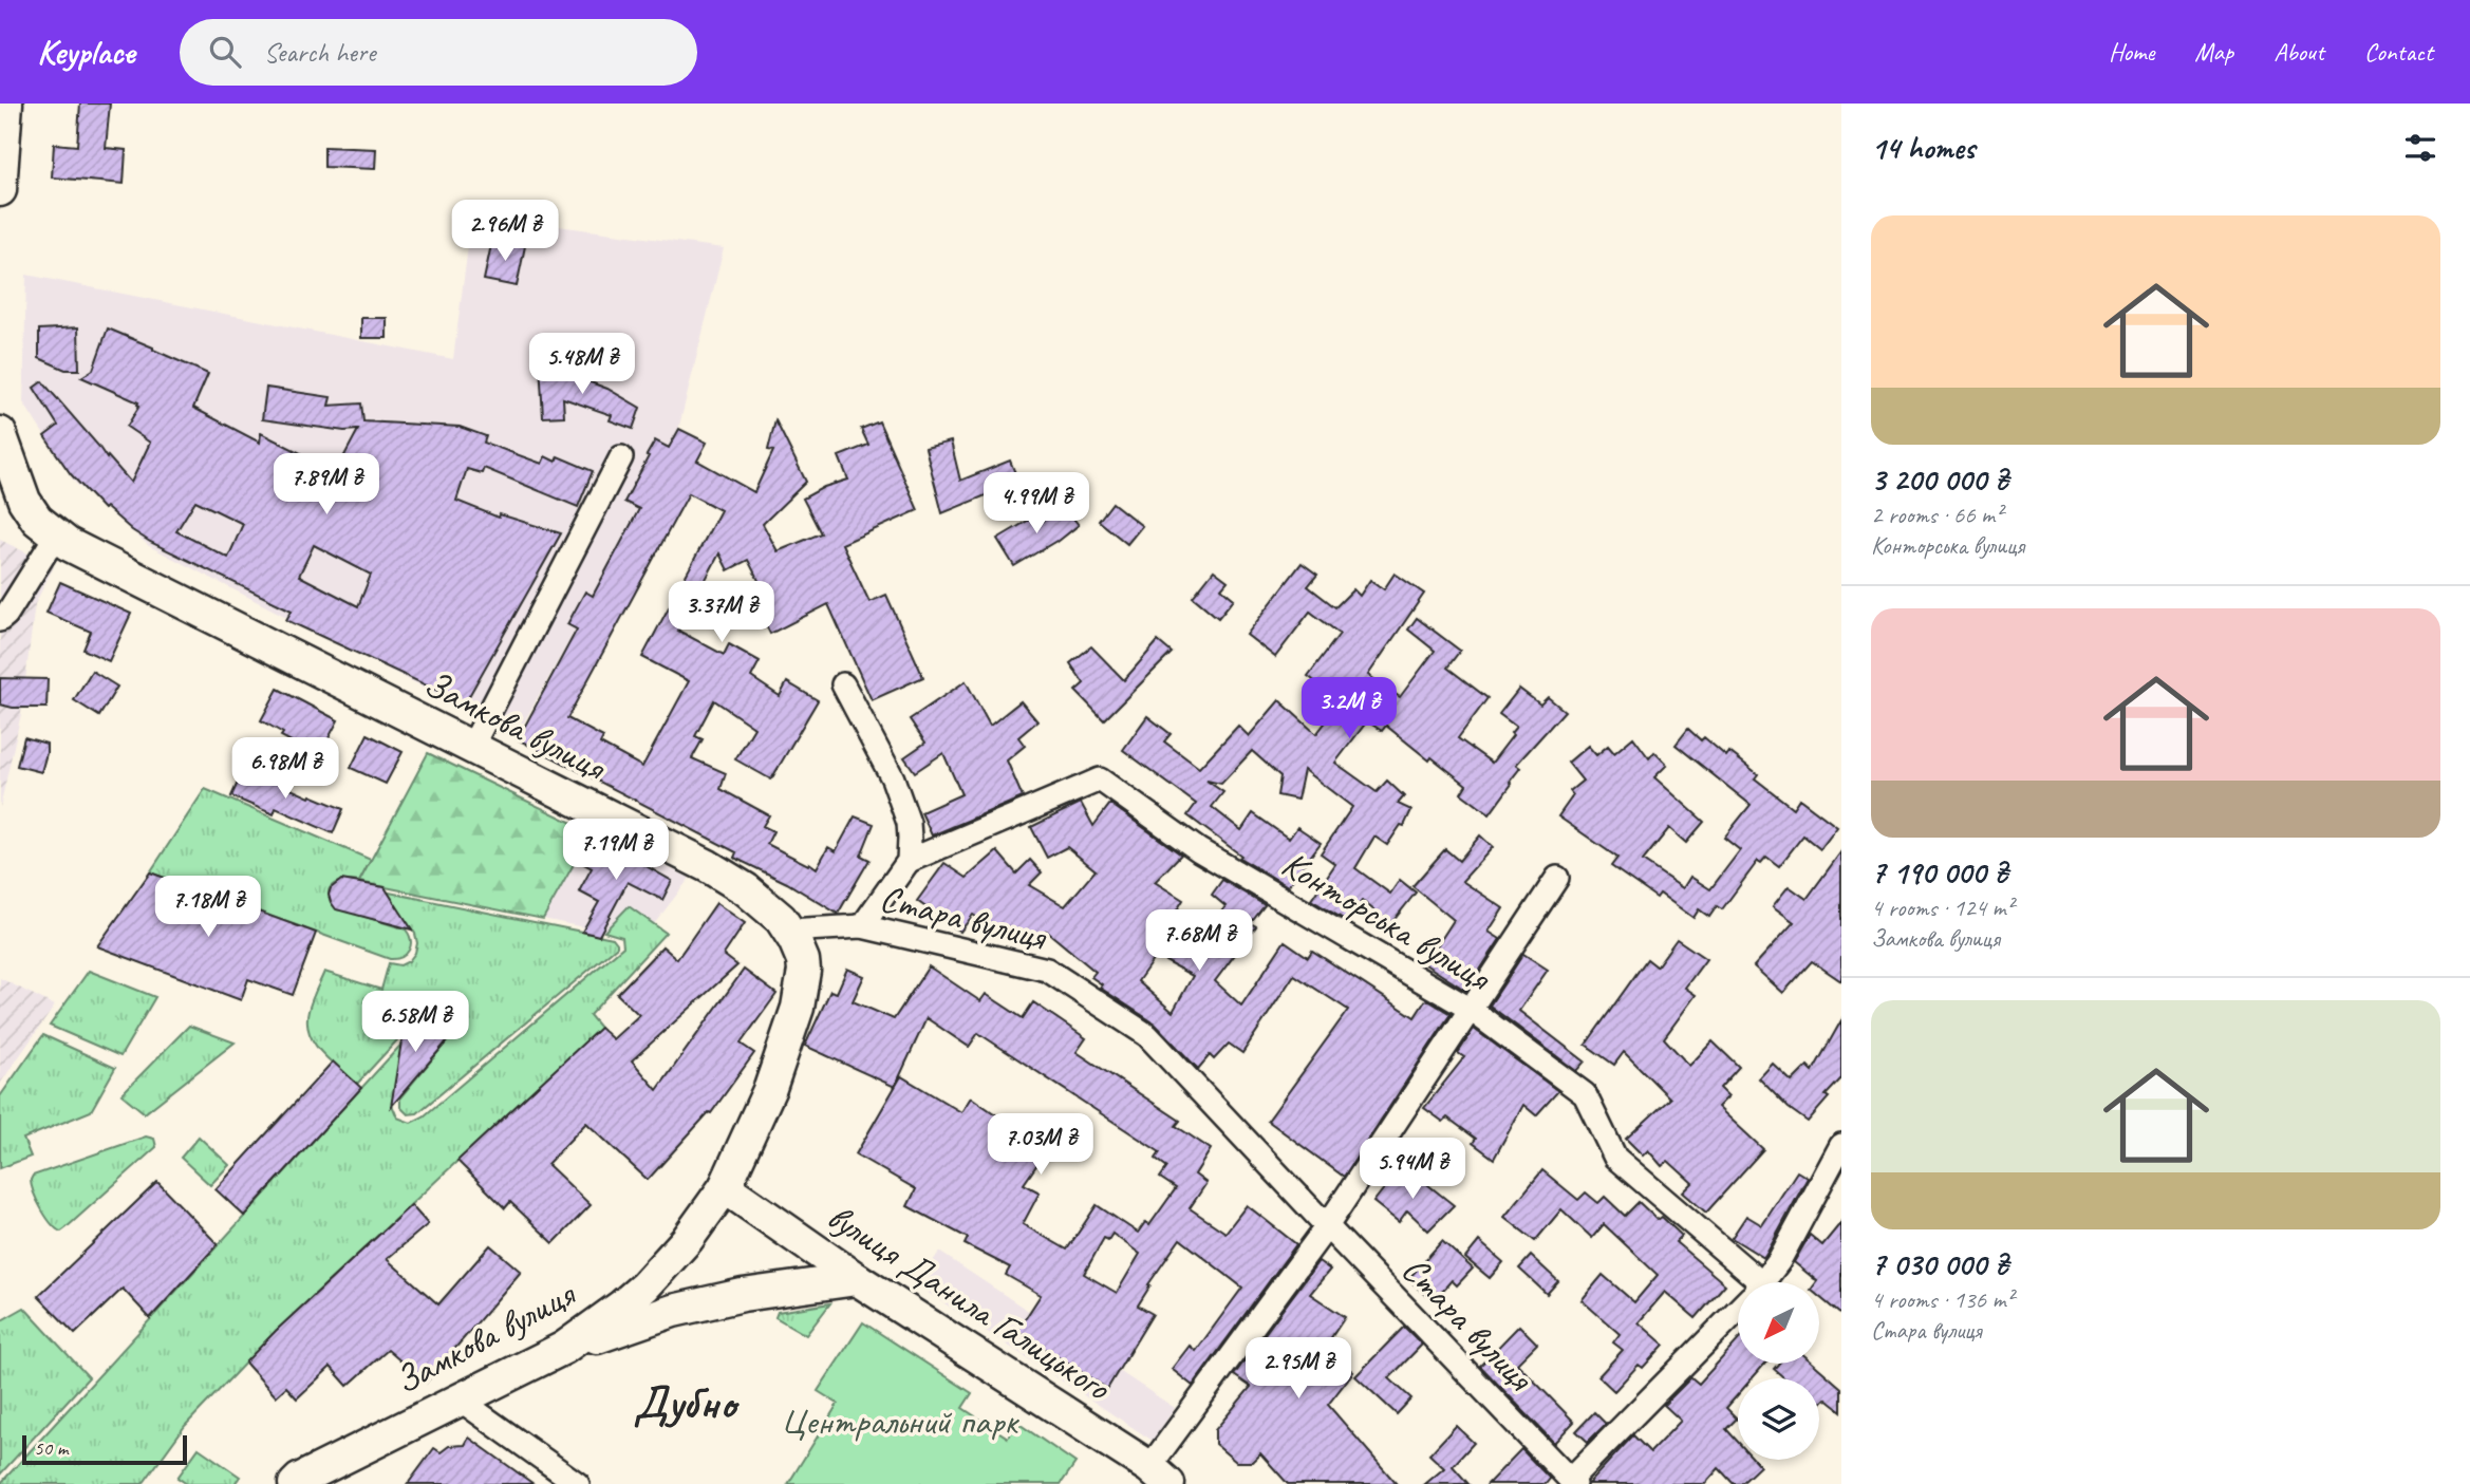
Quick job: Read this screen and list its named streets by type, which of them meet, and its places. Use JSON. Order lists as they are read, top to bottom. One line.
{"streets":{"main road":["Замкова вулиця","вулиця Данила Галицького"],"street":["Стара вулиця","Конторська вулиця"]},"crossings":[["Замкова вулиця","Стара вулиця"],["Замкова вулиця","вулиця Данила Галицького"]],"districts":["Дубно"],"parks":["Центральний парк"],"scale_bar":"50 m","north":"bottom left","page":{"header":"Keyplace","search":"Search here","nav":["Home","Map","About","Contact"],"heading":"14 homes","list":[{"name":"3 200 000 ₴","note":"2 rooms · 66 m² · Конторська вулиця"},{"name":"7 190 000 ₴","note":"4 rooms · 124 m² · Замкова вулиця"},{"name":"7 030 000 ₴","note":"4 rooms · 136 m² · Стара вулиця"}],"price":["2.96M ₴","5.48M ₴","7.89M ₴","4.99M ₴","3.37M ₴","3.2M ₴","6.98M ₴","7.19M ₴","7.18M ₴","7.68M ₴","6.58M ₴","7.03M ₴","5.94M ₴","2.95M ₴"],"scale":"50 m"}}
